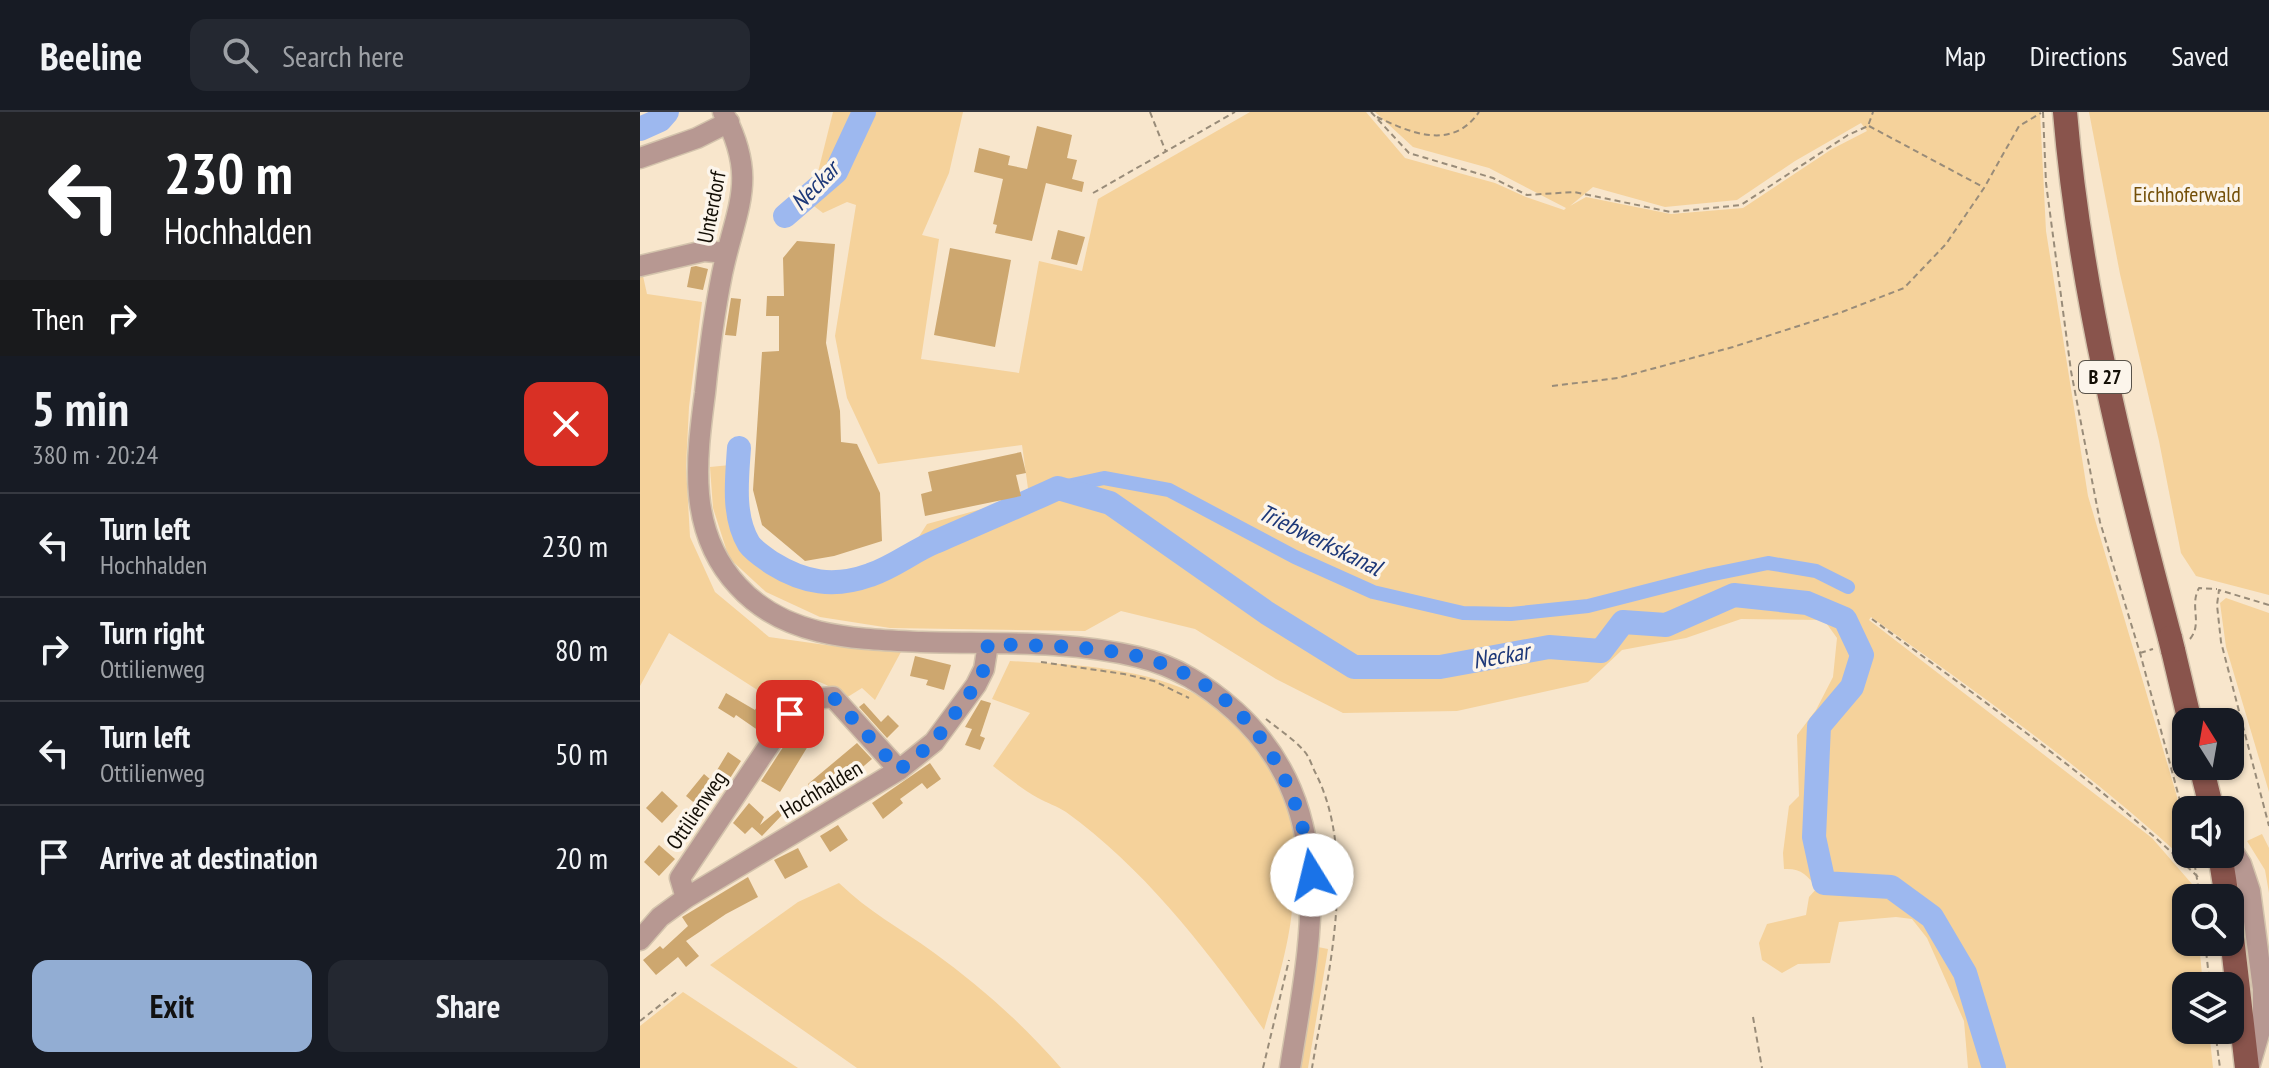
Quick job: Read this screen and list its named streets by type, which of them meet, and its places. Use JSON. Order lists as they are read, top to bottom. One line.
{"streets":{"main road":["B 27"],"street":["Unterdorf","Hochhalden","Ottilienweg"]},"crossings":[["Unterdorf","Hochhalden"],["Hochhalden","Ottilienweg"]],"water":["Neckar","Triebwerkskanal"],"parks":["Eichhoferwald"],"north":"top","page":{"header":"Beeline","search":"Search here","nav":["Map","Directions","Saved"],"turn":["230 m","Hochhalden"],"then":"Then","heading":["5 min","380 m · 20:24"],"list":[{"name":"Turn left","note":"Hochhalden","value":"230 m"},{"name":"Turn right","note":"Ottilienweg","value":"80 m"},{"name":"Turn left","note":"Ottilienweg","value":"50 m"},{"name":"Arrive at destination","value":"20 m"}],"buttons":["Exit","Share"]}}
